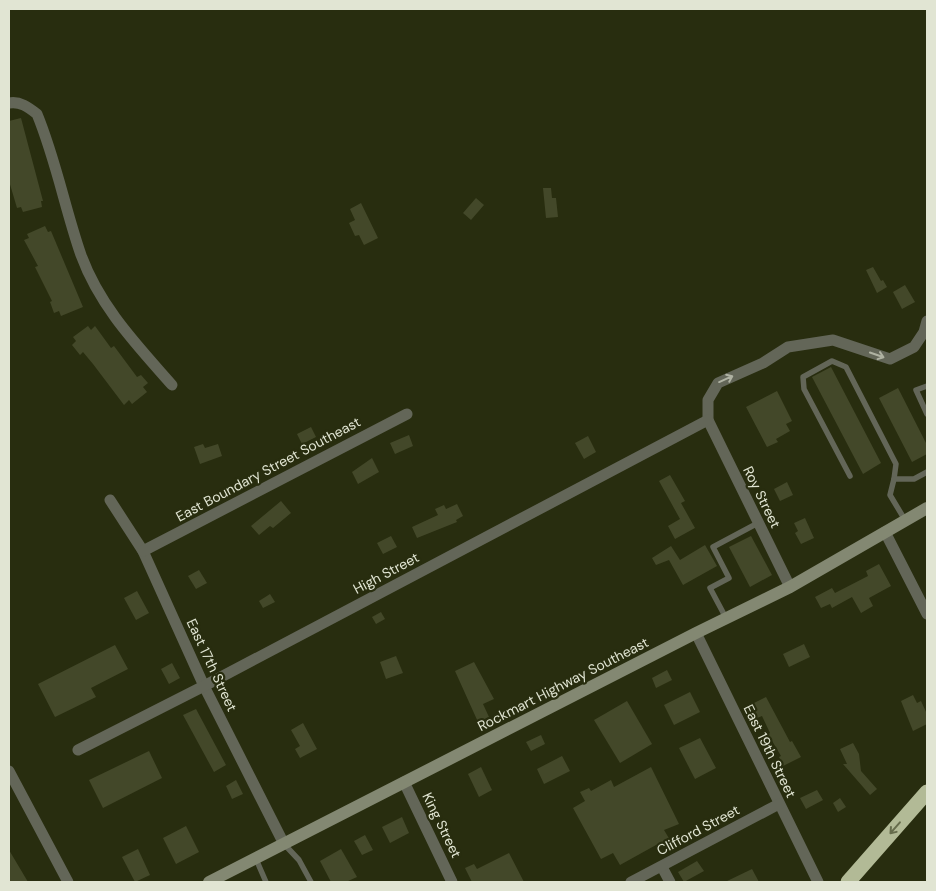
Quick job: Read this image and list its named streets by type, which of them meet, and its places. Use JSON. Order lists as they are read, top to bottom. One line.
{"streets":{"main road":["Rockmart Highway Southeast"],"street":["East Boundary Street Southeast","Roy Street","High Street","East 17th Street","East 19th Street","King Street","Clifford Street"]},"crossings":[["East Boundary Street Southeast","East 17th Street"],["Roy Street","High Street"],["Roy Street","Rockmart Highway Southeast"],["High Street","East 17th Street"],["East 17th Street","Rockmart Highway Southeast"],["Rockmart Highway Southeast","East 19th Street"],["Rockmart Highway Southeast","King Street"],["East 19th Street","Clifford Street"]]}
